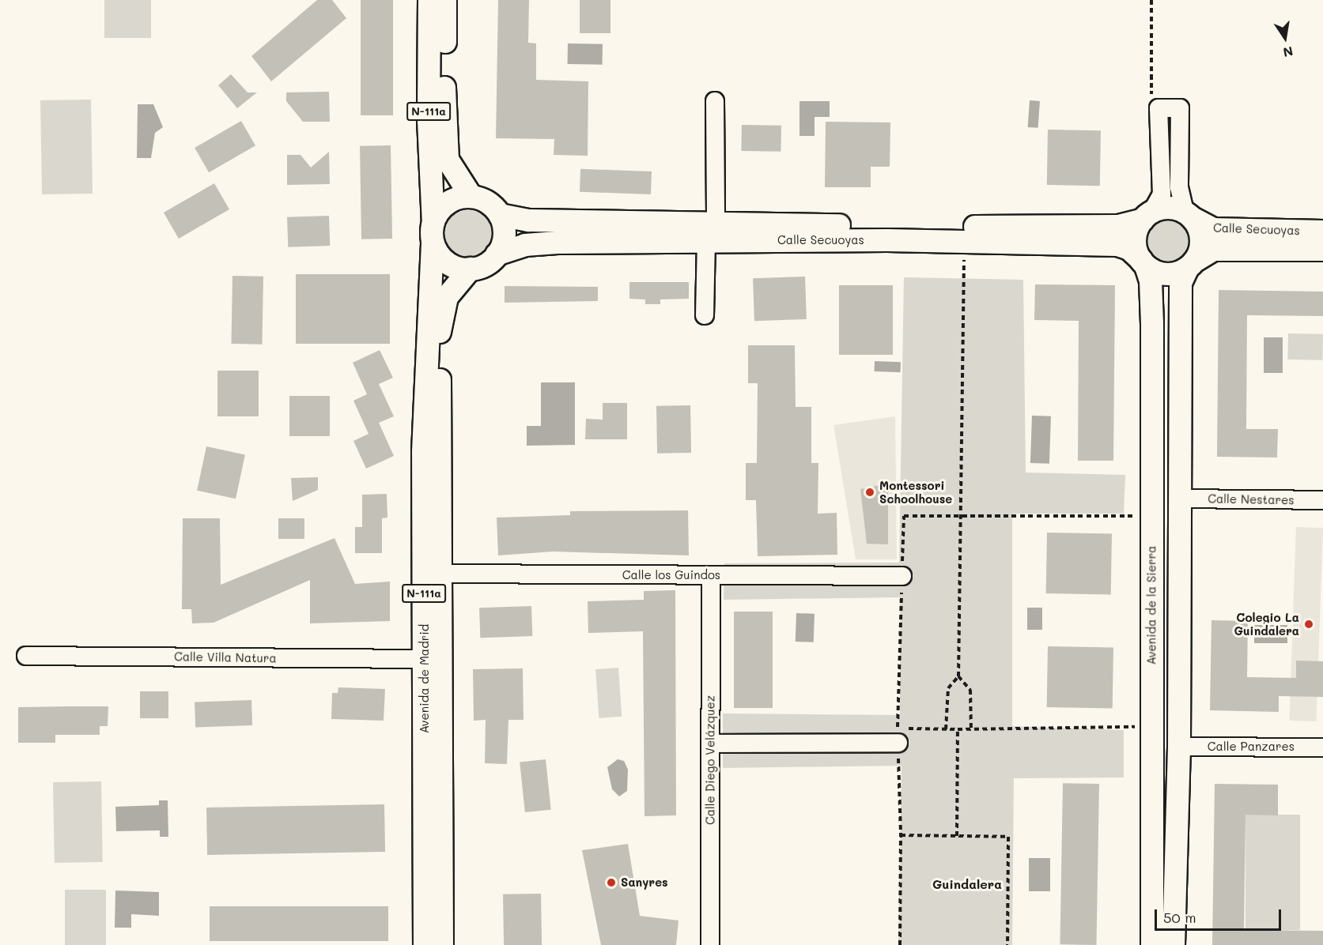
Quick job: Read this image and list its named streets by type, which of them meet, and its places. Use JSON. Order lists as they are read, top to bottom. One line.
{"streets":{"main road":["N-111a","Calle Secuoyas","Avenida de la Sierra","Avenida de Madrid"],"street":["Calle Nestares","Calle los Guindos","Calle Villa Natura","Calle Panzares","Calle Diego Velázquez"]},"crossings":[["N-111a","Calle Secuoyas"],["N-111a","Avenida de Madrid"],["Calle Secuoyas","Avenida de la Sierra"],["Calle Secuoyas","Avenida de Madrid"],["Calle los Guindos","Avenida de Madrid"],["Calle los Guindos","Calle Diego Velázquez"],["Calle Villa Natura","Avenida de Madrid"]],"districts":["Guindalera"],"places":["Montessori Schoolhouse","Colegio La Guindalera","Sanyres"],"scale_bar":"50 m","north":"bottom"}
